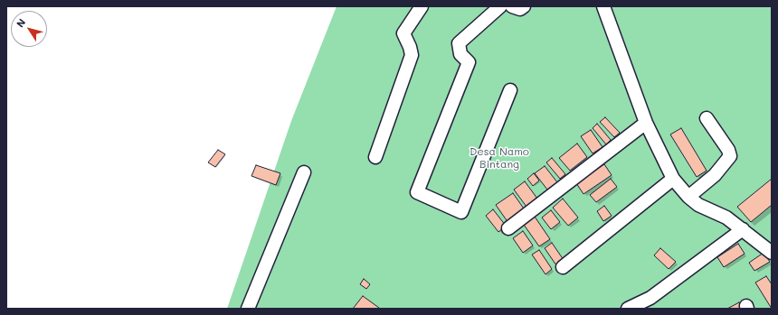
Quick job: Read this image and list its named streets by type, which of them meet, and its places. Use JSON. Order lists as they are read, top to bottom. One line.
{"parks":["Desa Namo Bintang"],"north":"top left"}
